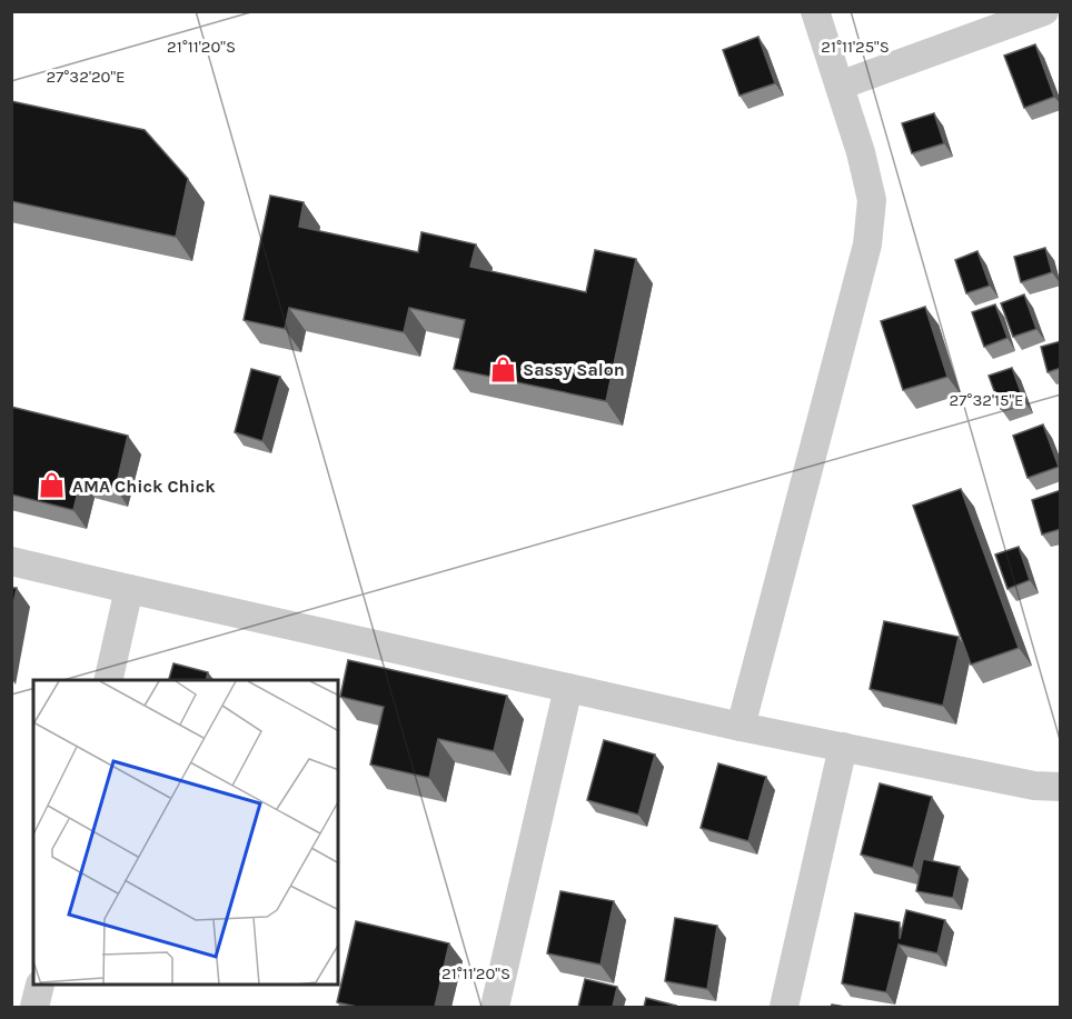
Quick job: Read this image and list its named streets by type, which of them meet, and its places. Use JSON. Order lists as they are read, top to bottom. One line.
{"places":{"shop":["Sassy Salon","AMA Chick Chick"]},"coordinates":["21°11'20\"S","21°11'25\"S","27°32'20\"E","27°32'15\"E"]}
